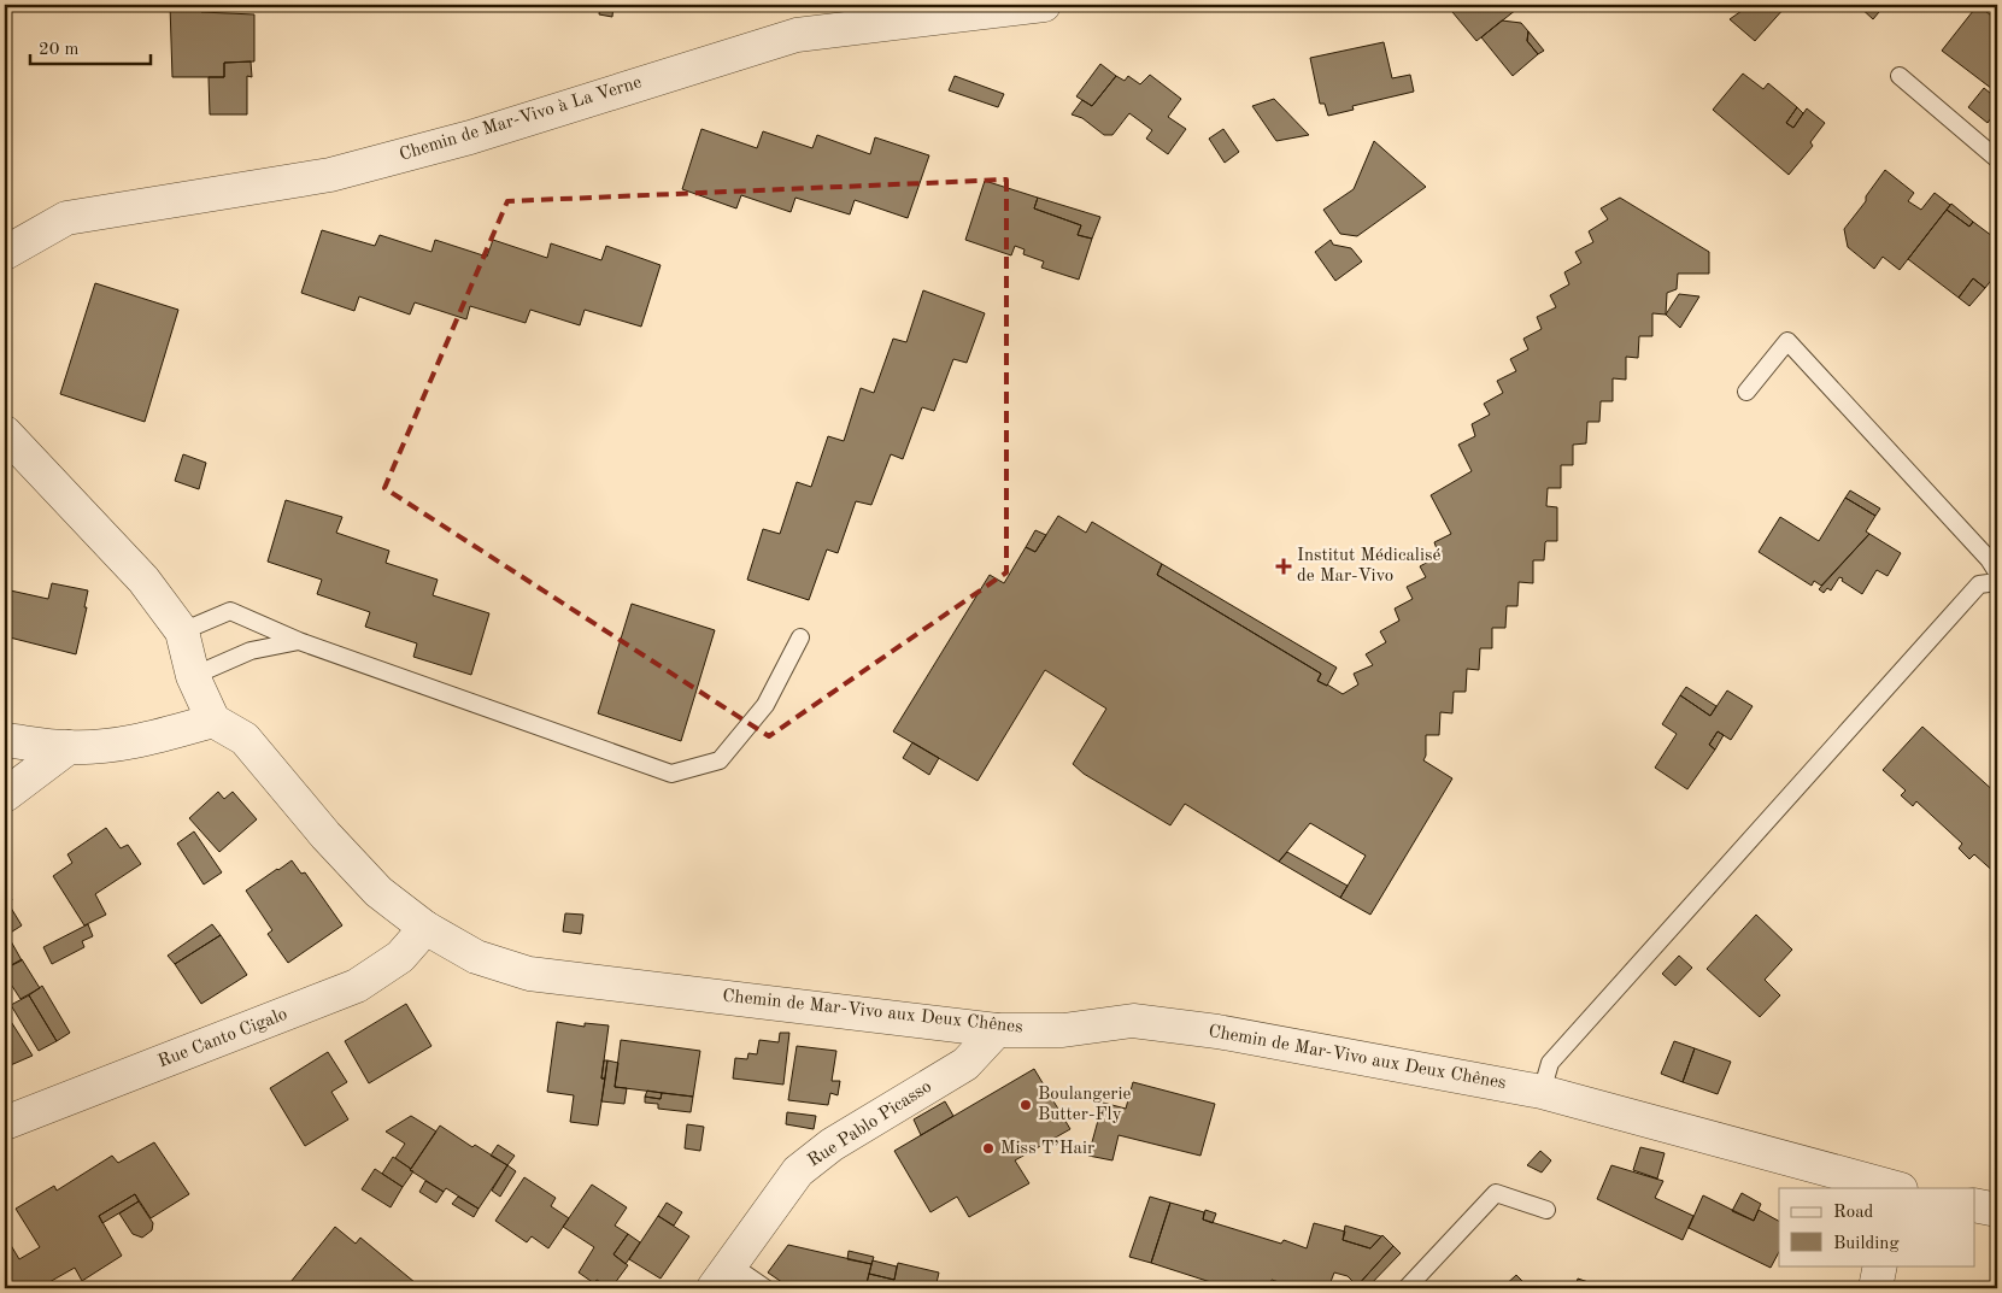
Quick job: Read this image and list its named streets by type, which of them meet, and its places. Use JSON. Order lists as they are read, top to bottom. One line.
{"streets":{"street":["Chemin de Mar-Vivo à La Verne","Chemin de Mar-Vivo aux Deux Chênes","Rue Canto Cigalo","Rue Pablo Picasso"]},"crossings":[["Chemin de Mar-Vivo aux Deux Chênes","Rue Canto Cigalo"],["Chemin de Mar-Vivo aux Deux Chênes","Rue Pablo Picasso"]],"places":{"health":["Institut Médicalisé de Mar-Vivo"],"other":["Boulangerie Butter-Fly","Miss T’Hair"]},"legend":["Road","Building"],"scale_bar":"20 m"}
